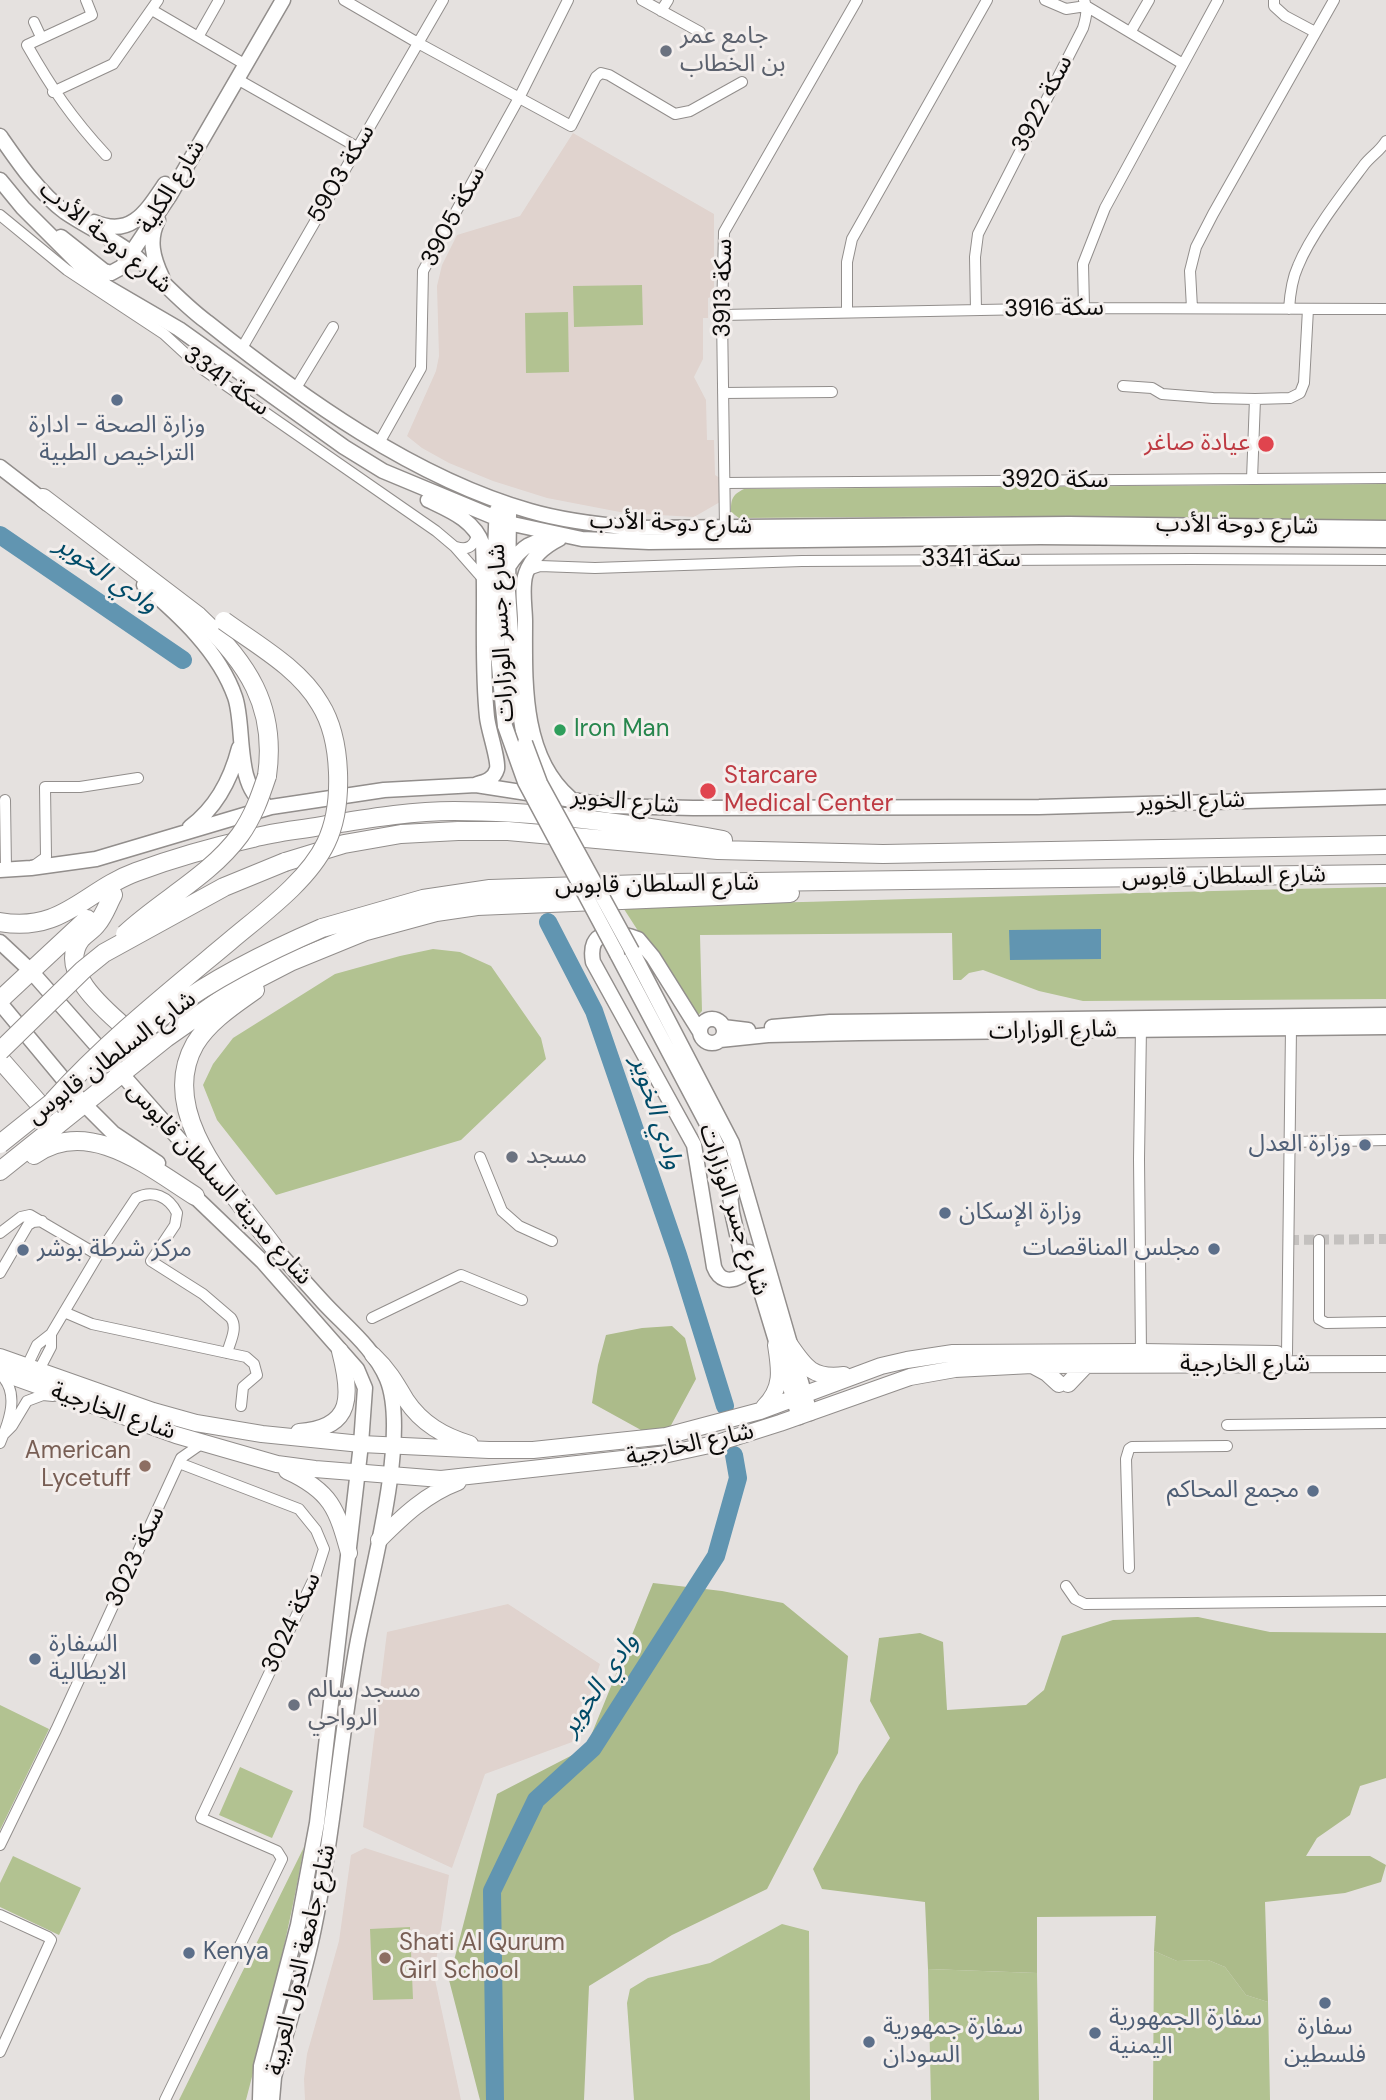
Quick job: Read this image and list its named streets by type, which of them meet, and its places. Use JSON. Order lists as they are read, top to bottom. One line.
{"streets":{"highway":["شارع السلطان قابوس"],"main road":["شارع الكلية","شارع دوحة الأدب","شارع جسر الوزارات","شارع الخوير","شارع الوزارات","شارع مدينة السلطان قابوس","شارع الخارجية","شارع جامعة الدول العربية"],"street":["سكة 3922","سكة 5903","سكة 3905","سكة 3913","سكة 3916","سكة 3341","سكة 3920","سكة 3023","سكة 3024"]},"crossings":[["سكة 3922","سكة 3916"],["سكة 5903","شارع دوحة الأدب"],["شارع الكلية","شارع دوحة الأدب"],["سكة 3905","شارع دوحة الأدب"],["شارع دوحة الأدب","سكة 3913"],["شارع دوحة الأدب","شارع جسر الوزارات"],["سكة 3913","سكة 3916"],["سكة 3913","سكة 3920"],["شارع جسر الوزارات","شارع الخارجية"],["شارع مدينة السلطان قابوس","شارع الخارجية"],["شارع مدينة السلطان قابوس","شارع جامعة الدول العربية"],["شارع الخارجية","شارع جامعة الدول العربية"],["سكة 3023","سكة 3024"]],"water":["وادي الخوير"],"places":["جامع عمر بن الخطاب","وزارة الصحة - ادارة التراخيص الطبية","عيادة صاغر","Iron Man","Starcare Medical Center","وزارة العدل","مسجد","وزارة الإسكان","مجلس المناقصات","مركز شرطة بوشر","American Lycetuff","مجمع المحاكم","السفارة الايطالية","مسجد سالم الرواحي","Kenya","Shati Al Qurum Girl School","سفارة فلسطين","سفارة الجمهورية اليمنية","سفارة جمهورية السودان"]}
